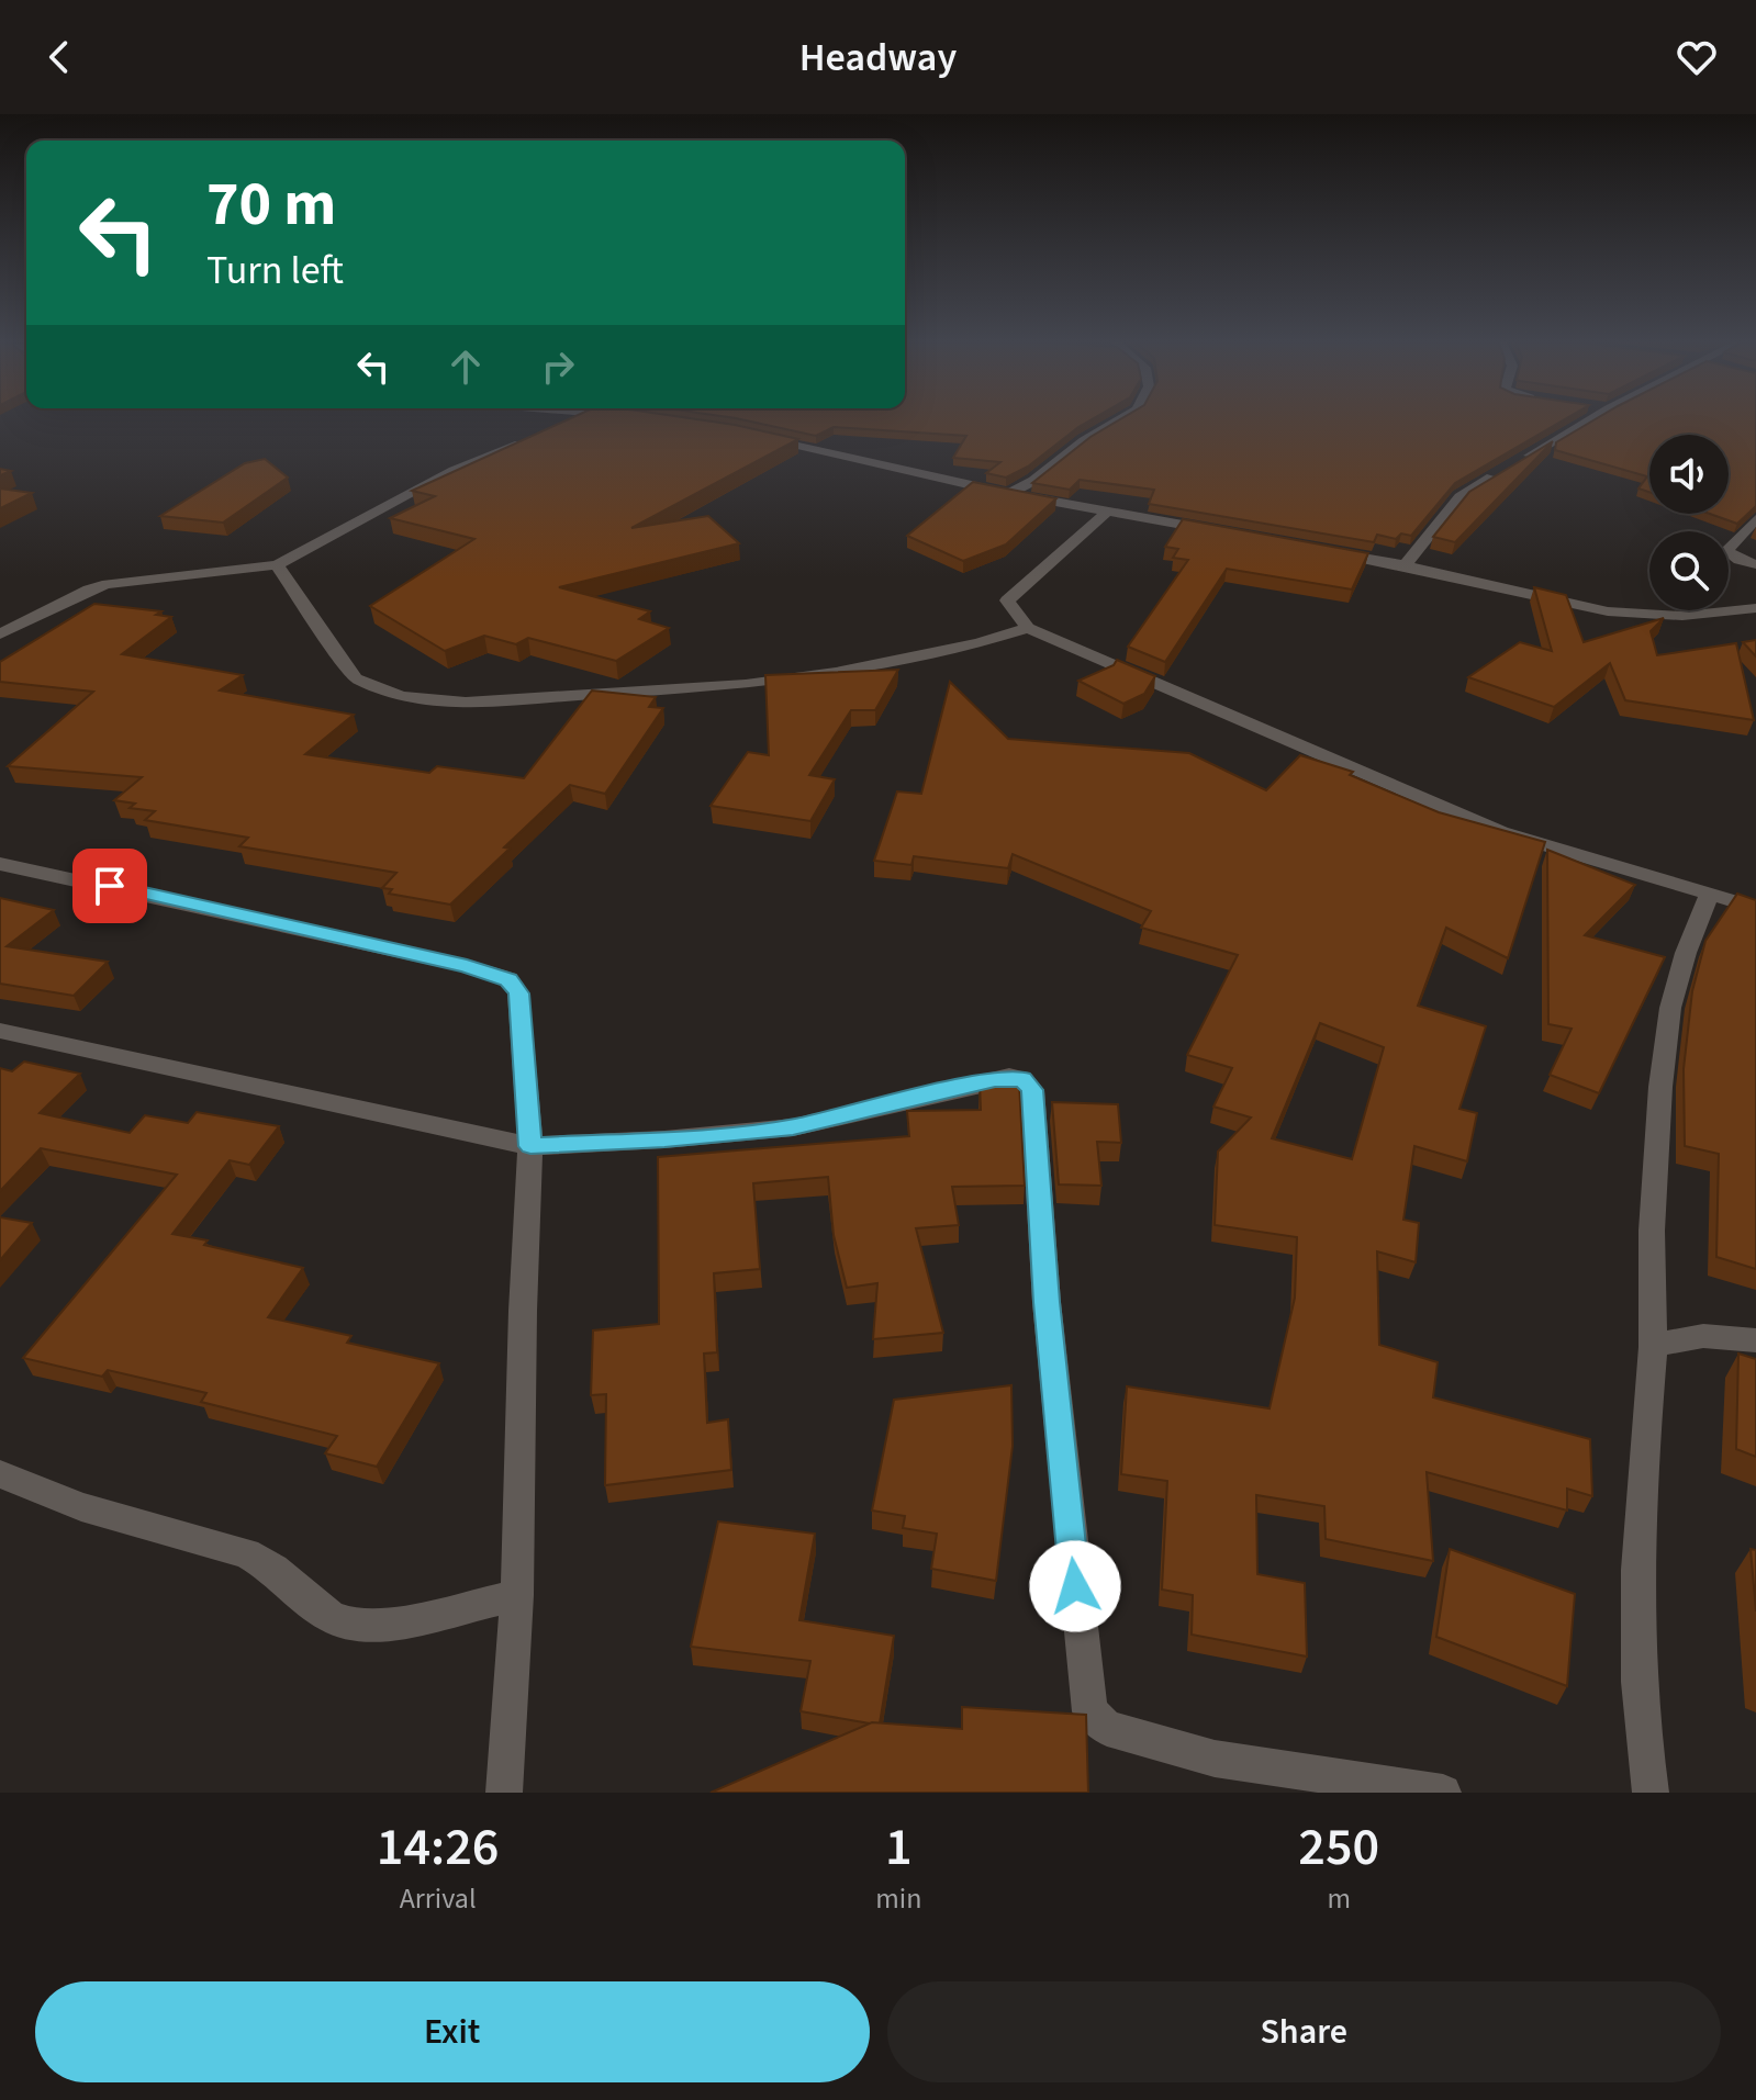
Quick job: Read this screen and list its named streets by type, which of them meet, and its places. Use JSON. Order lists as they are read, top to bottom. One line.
{"page":{"header":"Headway","turn":["70 m","Turn left"],"eta":["14:26","Arrival","1","min","250","m"],"buttons":["Exit","Share"]}}
